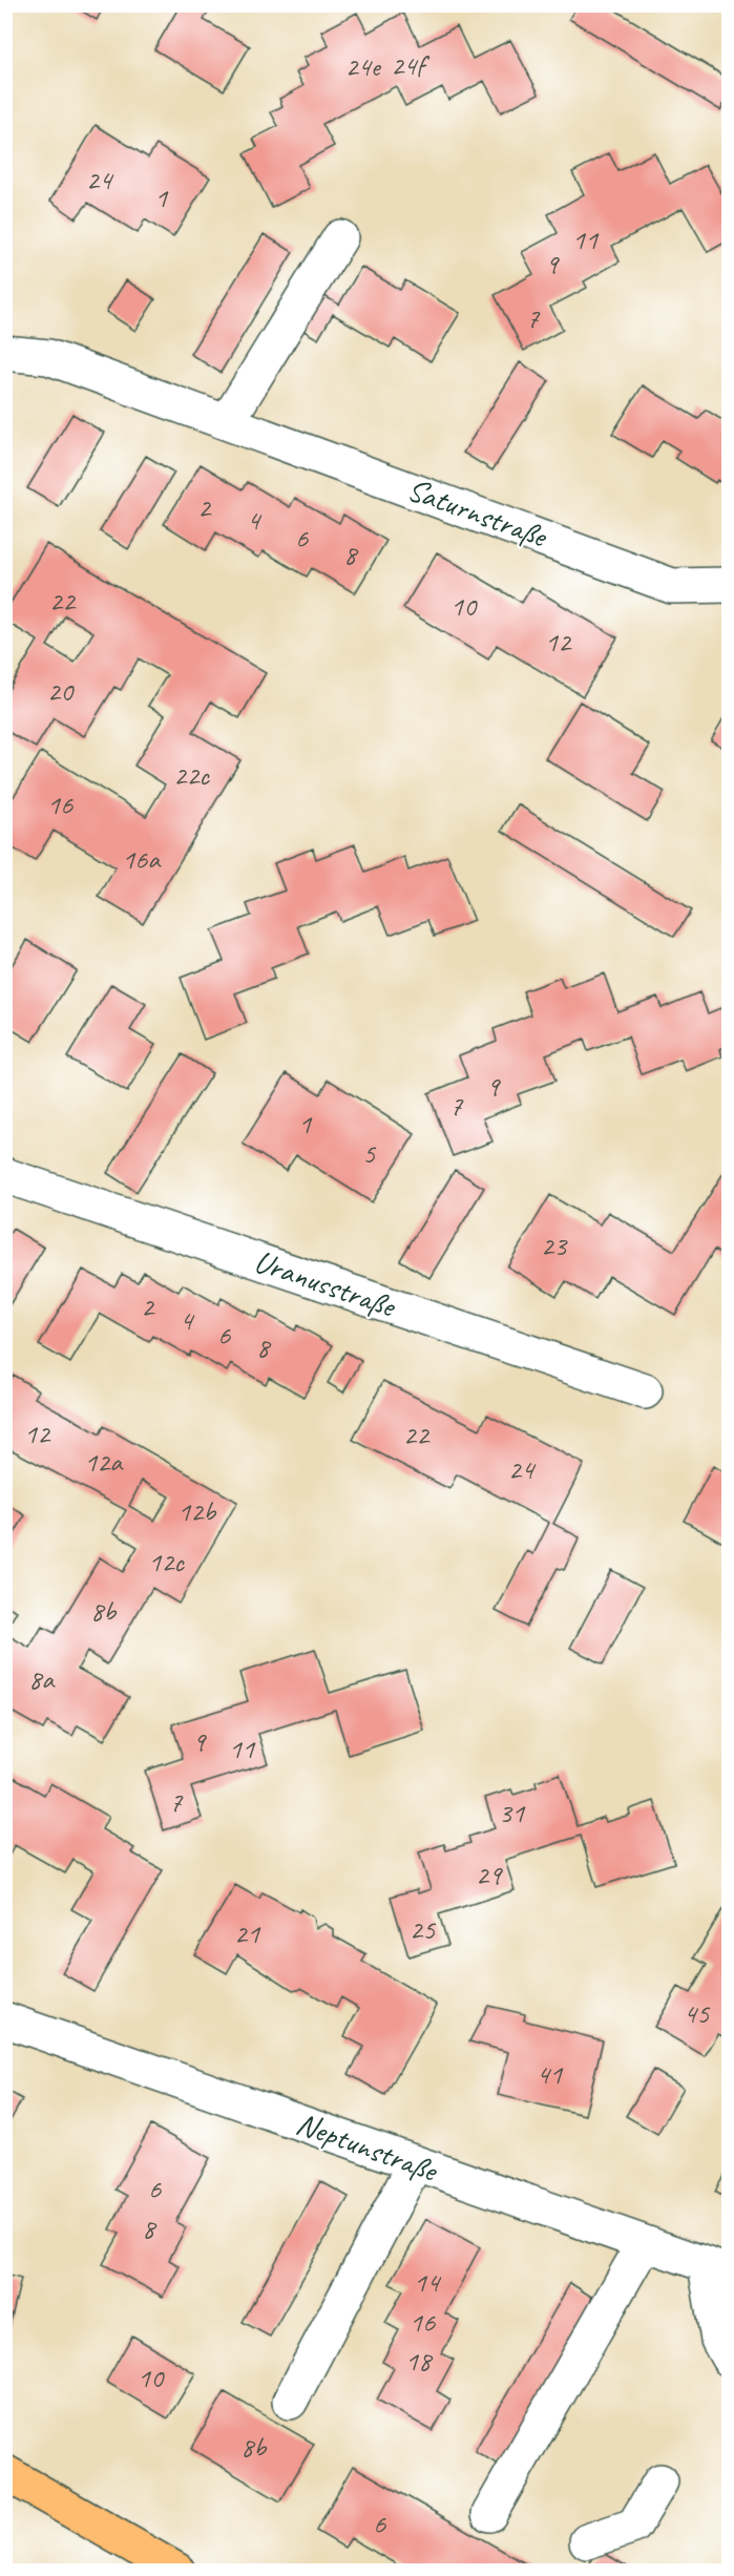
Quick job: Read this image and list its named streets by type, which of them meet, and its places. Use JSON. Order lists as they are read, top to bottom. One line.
{"streets":{"street":["Saturnstraße","Uranusstraße","Neptunstraße"]},"house_numbers":["24f","24e","24","1","11","9","7","2","4","6","8","22","10","12","20","22c","16","16a","9","7","1","5","23","2","4","6","8","12","22","12a","24","12b","12c","8b","8a","9","11","7","31","29","25","21","45","41","6","8","14","16","18","10","8b","6"]}
